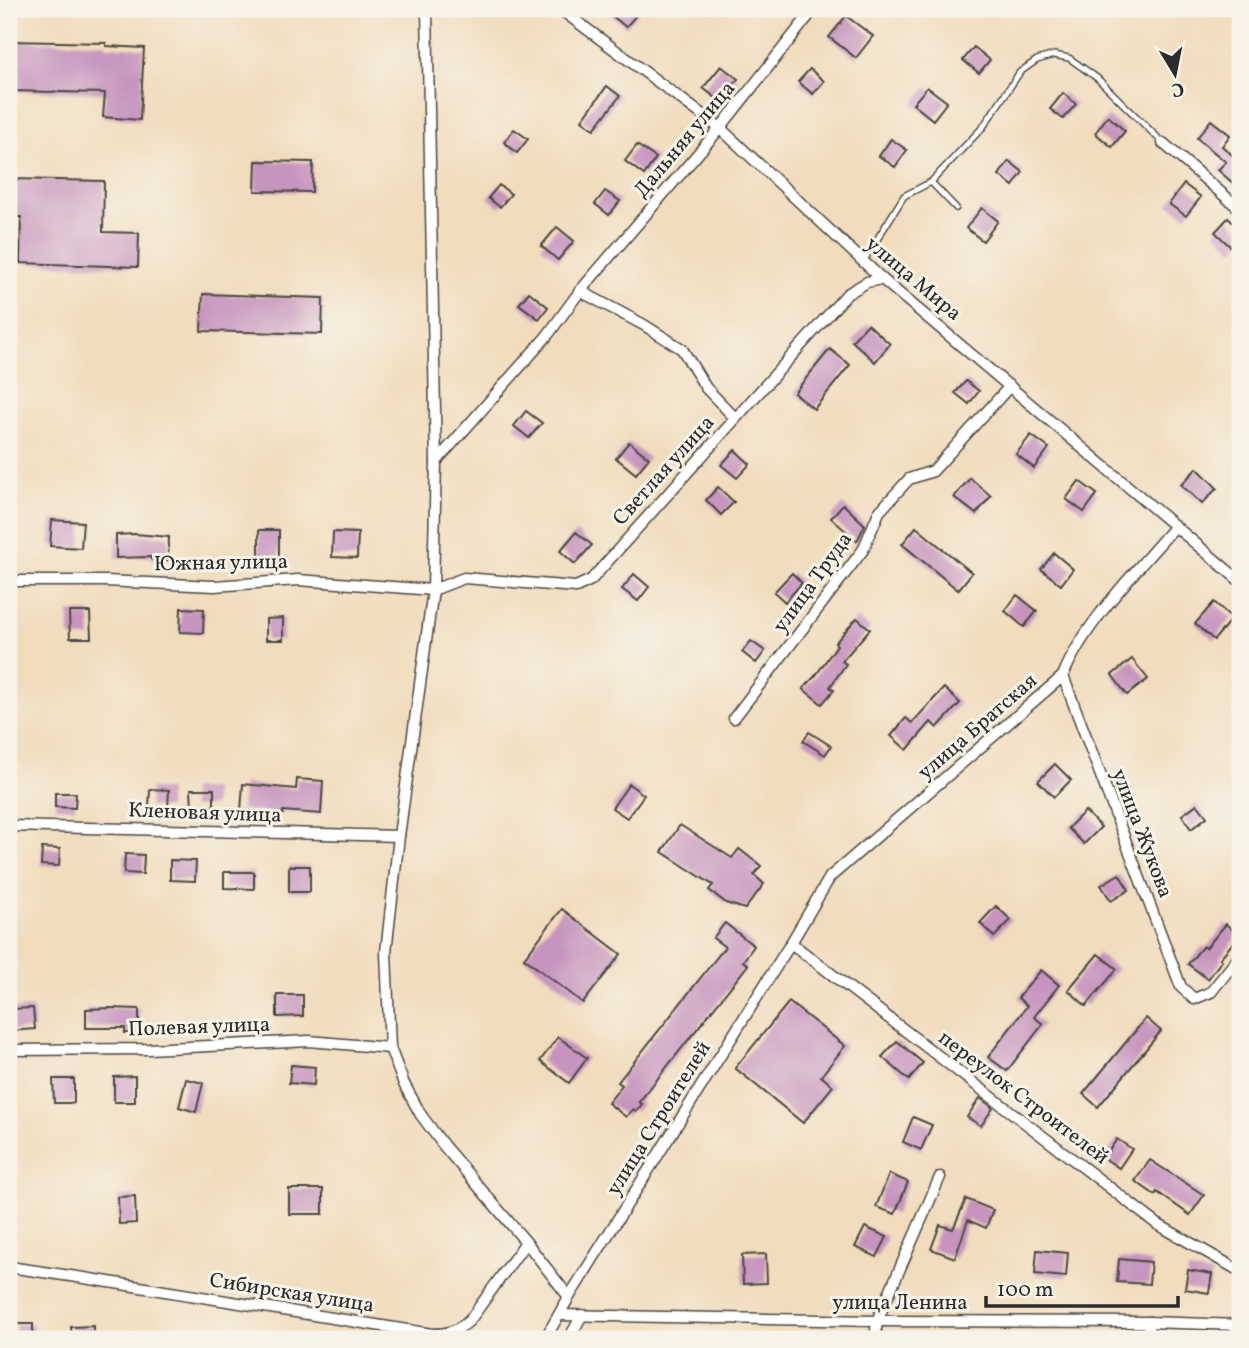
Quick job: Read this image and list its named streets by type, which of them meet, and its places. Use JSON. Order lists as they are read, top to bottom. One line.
{"streets":{"street":["Дальняя улица","улица Мира","Светлая улица","Южная улица","улица Труда","улица Братская","Кленовая улица","улица Жукова","Полевая улица","переулок Строителей","улица Строителей","Сибирская улица","улица Ленина"]},"crossings":[["Дальняя улица","улица Мира"],["улица Мира","Светлая улица"],["улица Мира","улица Труда"],["улица Мира","улица Братская"],["Светлая улица","Южная улица"],["улица Братская","улица Жукова"],["улица Братская","переулок Строителей"],["улица Братская","улица Строителей"],["переулок Строителей","улица Строителей"],["улица Строителей","улица Ленина"]],"scale_bar":"100 m","north":"bottom"}
